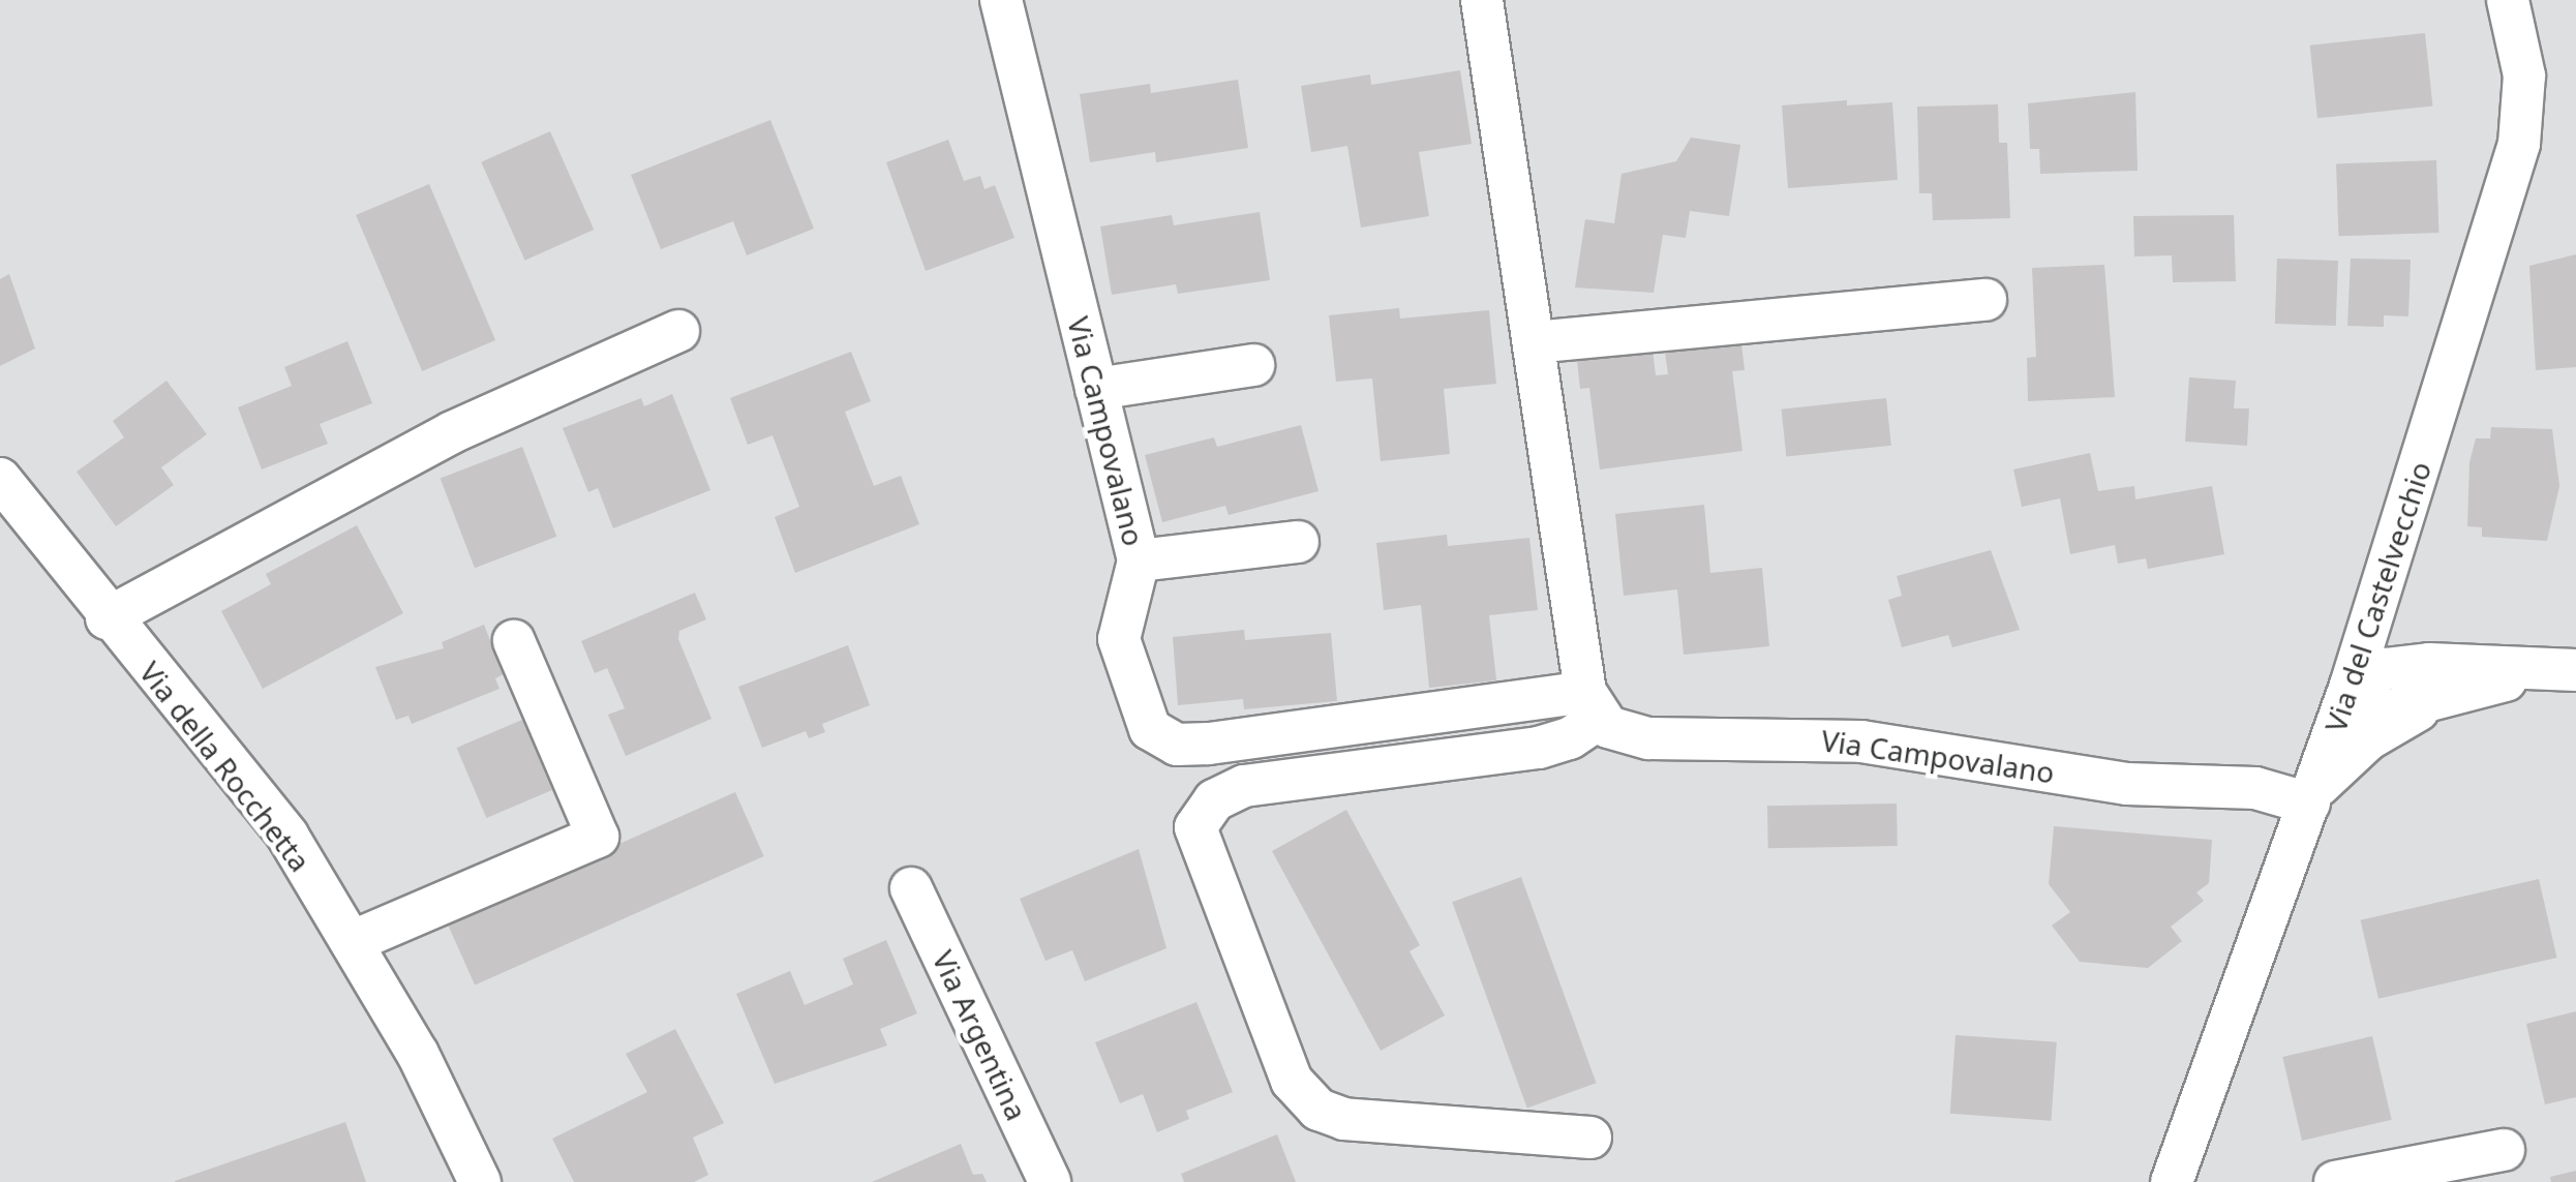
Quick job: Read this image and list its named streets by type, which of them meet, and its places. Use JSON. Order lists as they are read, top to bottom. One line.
{"streets":{"street":["Via Campovalano","Via del Castelvecchio","Via della Rocchetta","Via Argentina"]},"crossings":[["Via Campovalano","Via del Castelvecchio"]]}
